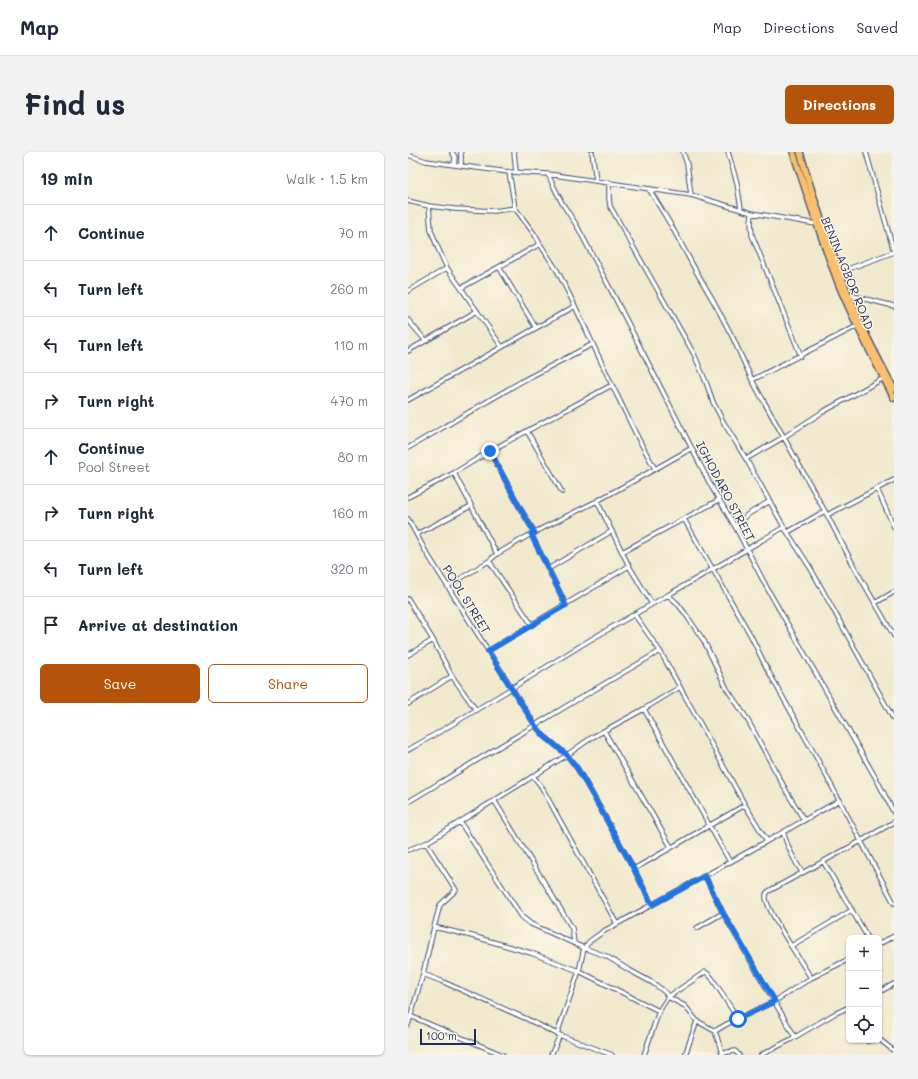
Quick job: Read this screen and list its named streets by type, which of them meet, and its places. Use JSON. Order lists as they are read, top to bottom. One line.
{"streets":{"highway":["BENIN AGBOR ROAD"],"street":["IGHODARO STREET","POOL STREET"]},"scale_bar":"100 m","page":{"header":"Map","nav":["Map","Directions","Saved"],"buttons":["Directions",["Save","Share"]],"title":"Find us","heading":["19 min","Walk · 1.5 km"],"list":[["Continue","70 m"],["Turn left","260 m"],["Turn left","110 m"],["Turn right","470 m"],["Continue","Pool Street","80 m"],["Turn right","160 m"],["Turn left","320 m"],"Arrive at destination"],"map_buttons":["+","−"],"scale":"100 m"}}
